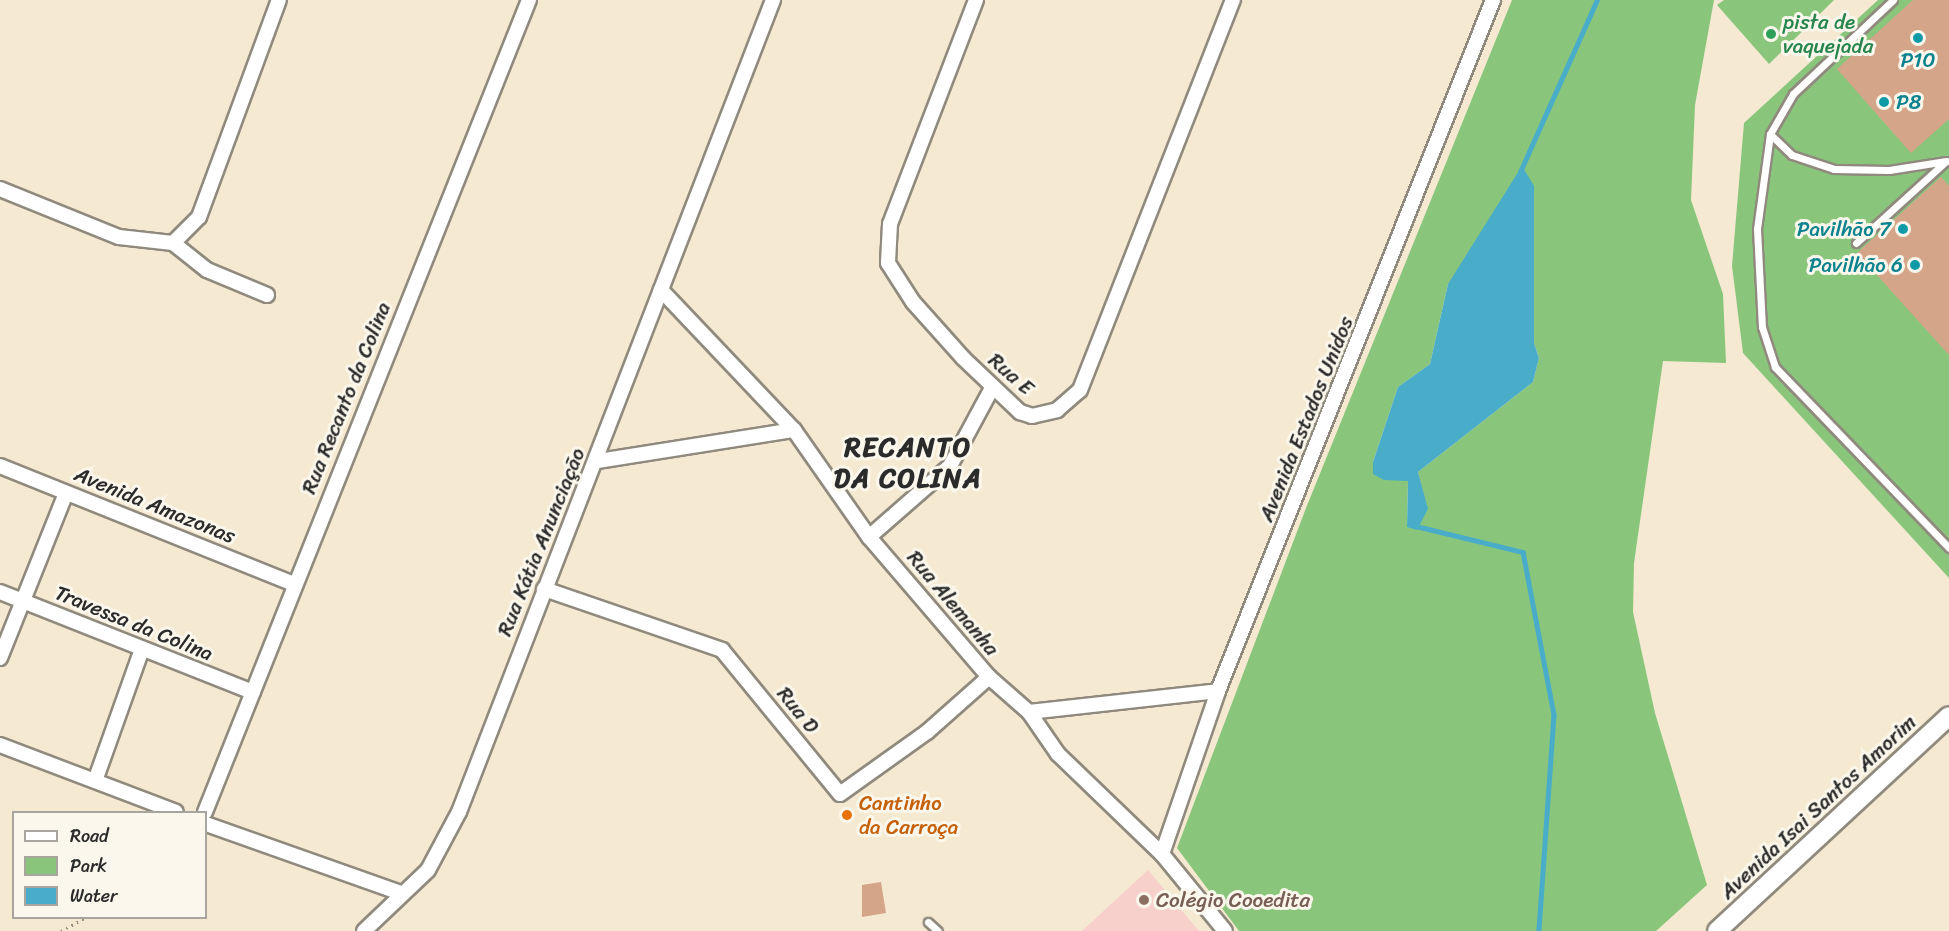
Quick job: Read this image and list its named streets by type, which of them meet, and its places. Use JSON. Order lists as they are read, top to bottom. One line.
{"streets":{"main road":["Avenida Isai Santos Amorim"],"street":["Rua E","Rua Recanto da Colina","Avenida Estados Unidos","Avenida Amazonas","Rua Kátia Anunciação","Rua Alemanha","Travessa da Colina","Rua D"]},"crossings":[["Rua Recanto da Colina","Avenida Amazonas"],["Rua Recanto da Colina","Travessa da Colina"],["Avenida Estados Unidos","Rua Alemanha"],["Rua Kátia Anunciação","Rua Alemanha"],["Rua Kátia Anunciação","Rua D"],["Rua Alemanha","Rua D"]],"districts":["RECANTO DA COLINA"],"places":["pista de vaquejada","P10","P8","Pavilhão 7","Pavilhão 6","Cantinho da Carroça","Colégio Cooedita"],"legend":["Road","Park","Water"]}
